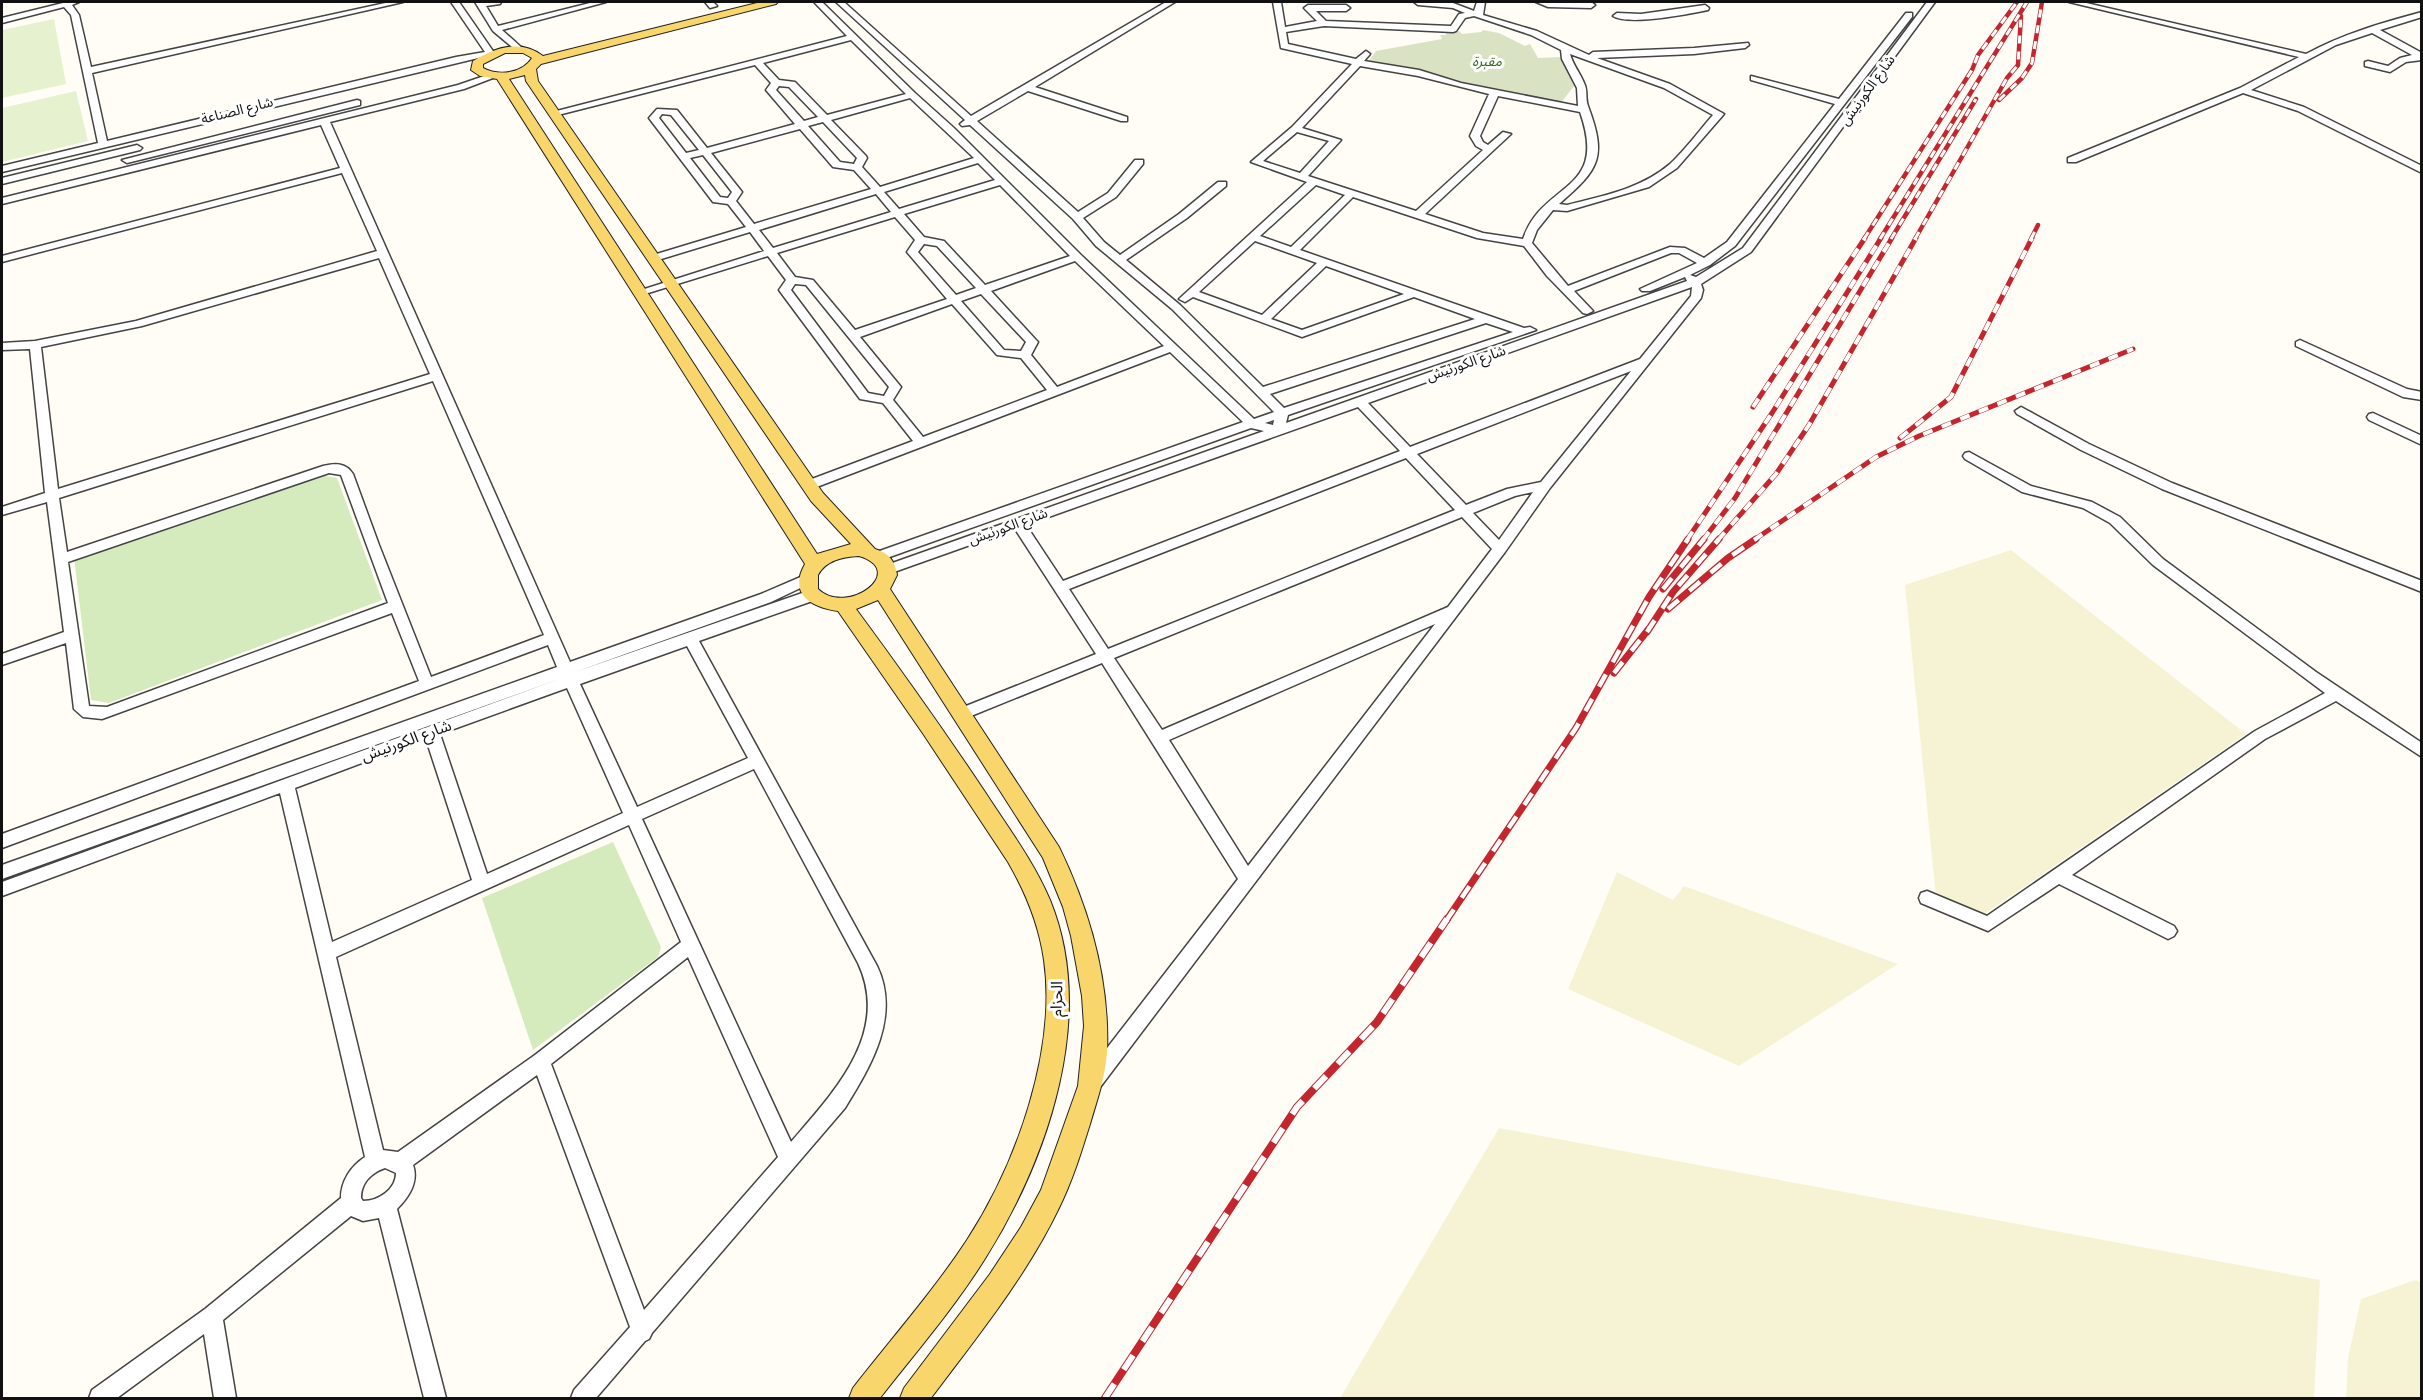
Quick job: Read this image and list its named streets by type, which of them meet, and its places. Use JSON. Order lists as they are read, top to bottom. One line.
{"streets":{"main road":["الحزام"],"street":["شارع الكورنيش","شارع الصناعة"]},"parks":["مقبرة"]}
